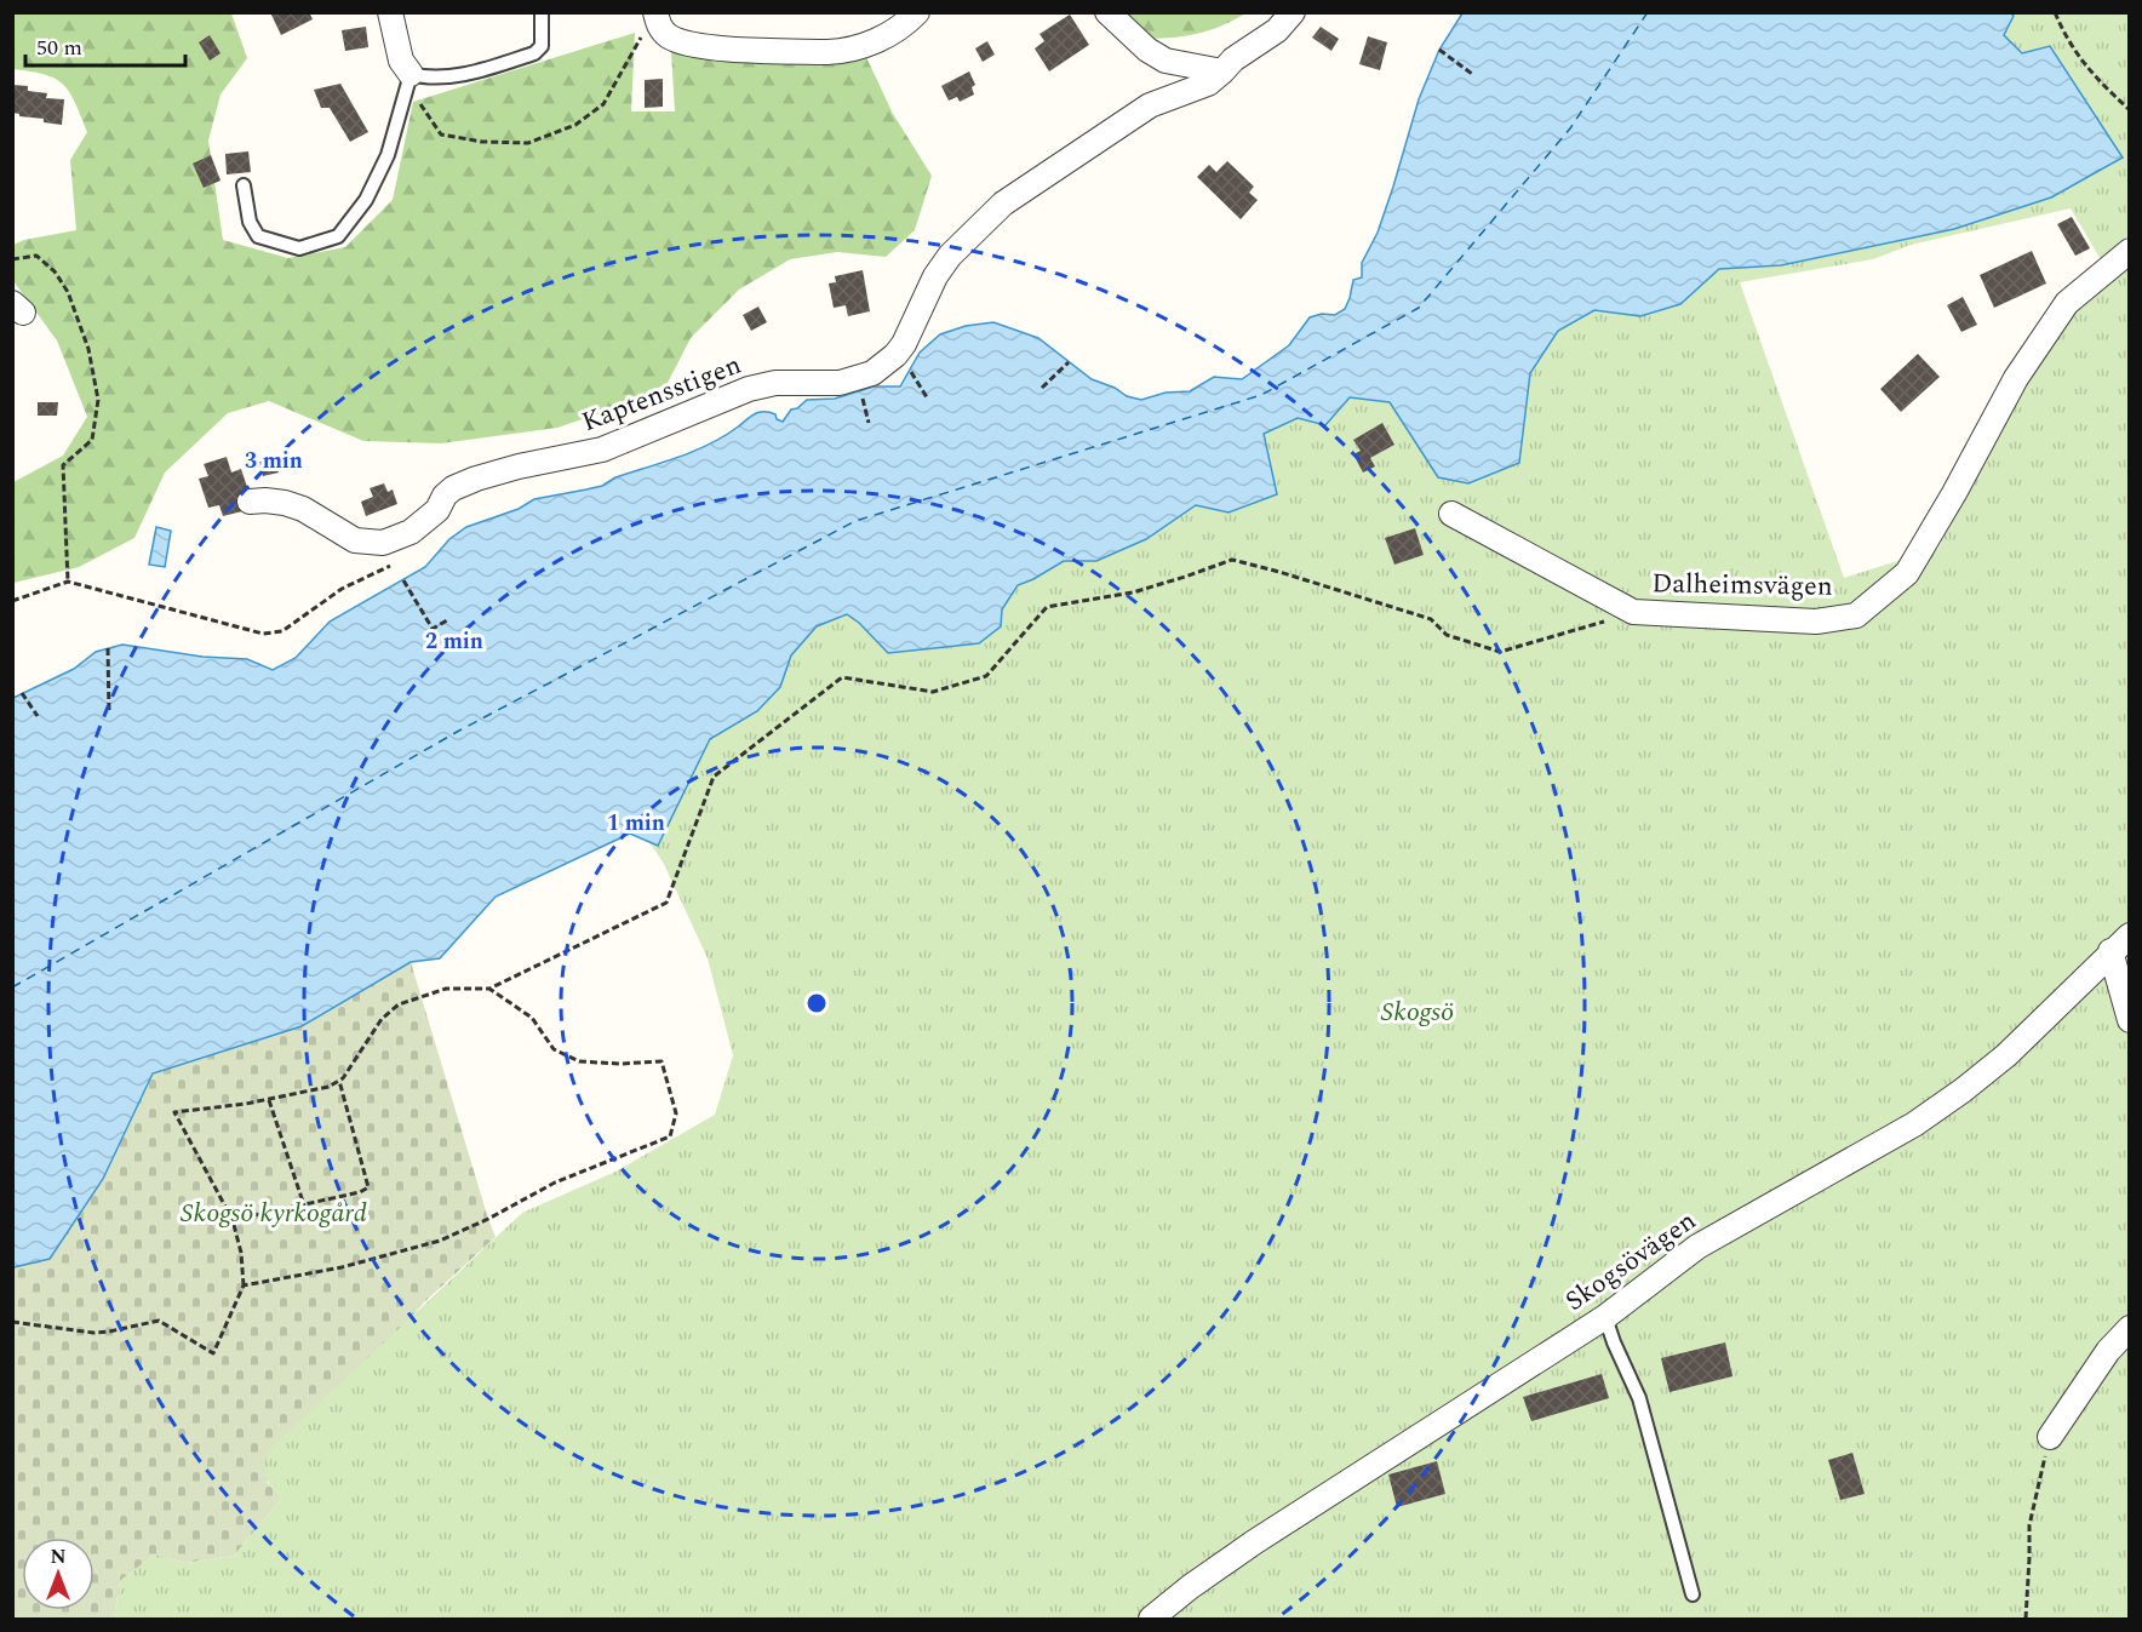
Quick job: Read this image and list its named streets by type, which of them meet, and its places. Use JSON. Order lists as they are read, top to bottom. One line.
{"streets":{"street":["Kaptensstigen","Dalheimsvägen","Skogsövägen"]},"parks":["Skogsö","Skogsö kyrkogård"],"scale_bar":"50 m","north":"top","rings":["3 min","2 min","1 min"]}
